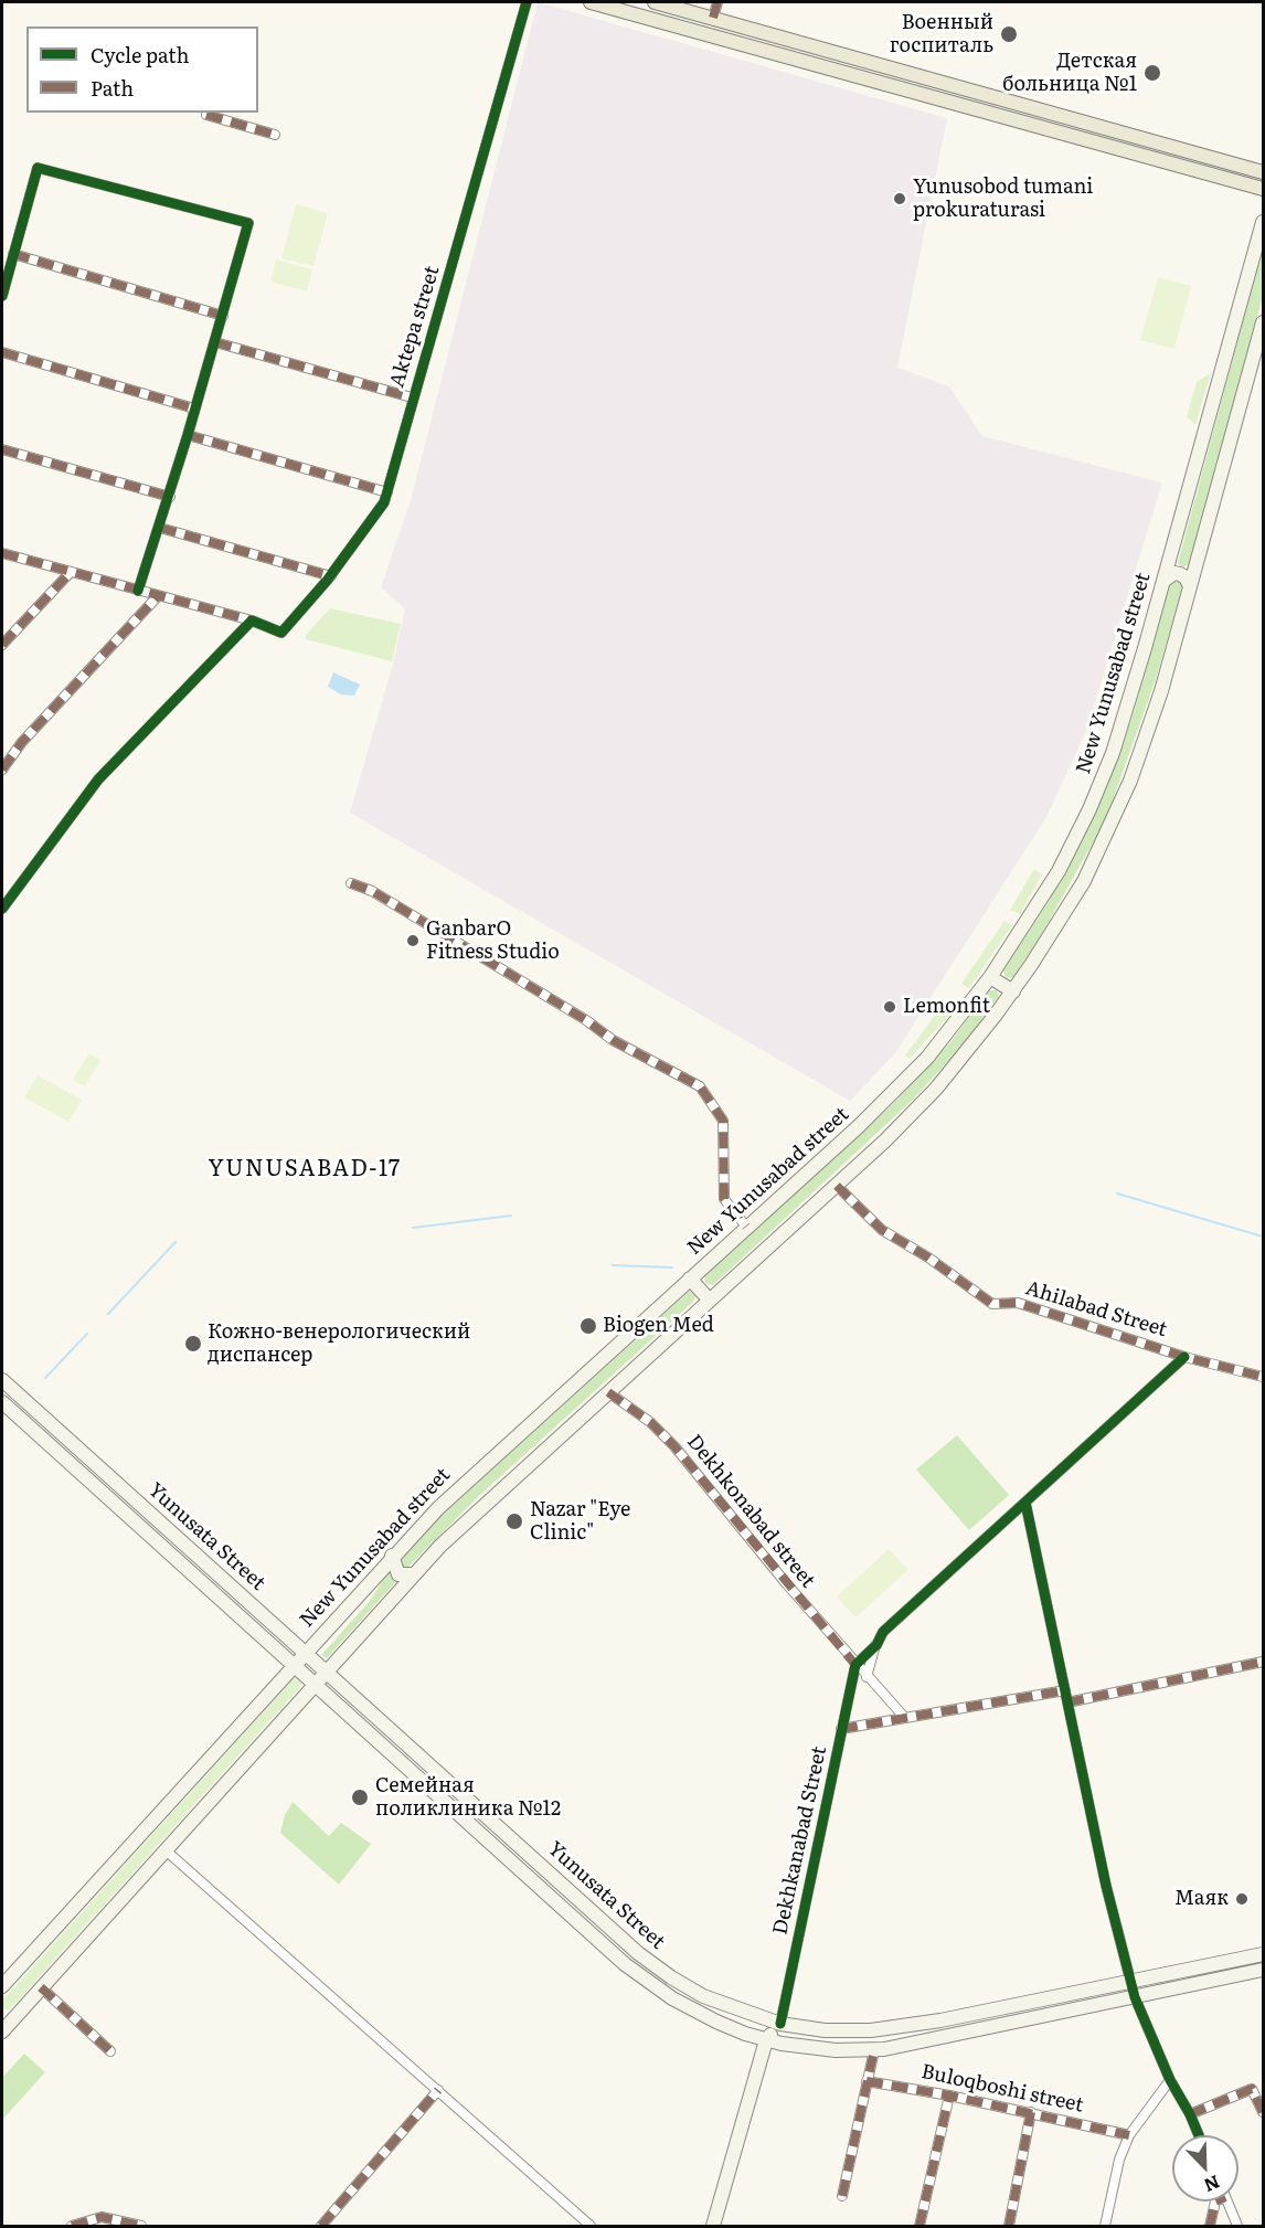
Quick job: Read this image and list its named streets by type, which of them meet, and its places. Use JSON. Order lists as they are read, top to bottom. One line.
{"streets":{"main road":["New Yunusabad street","Yunusata Street"],"street":["Aktepa street","Ahilabad Street","Dekhkonabad street","Dekhkanabad Street","Buloqboshi street"]},"crossings":[["New Yunusabad street","Yunusata Street"],["Dekhkonabad street","Dekhkanabad Street"],["Yunusata Street","Dekhkanabad Street"]],"districts":["YUNUSABAD-17"],"places":["Военный госпиталь","Детская больница №1","Yunusobod tumani prokuraturasi","GanbarO Fitness Studio","Lemonfit","Biogen Med","Кожно-венерологический диспансер","Nazar \"Eye Clinic\"","Семейная поликлиника №12","Маяк"],"legend":["Cycle path","Path"],"north":"bottom right"}
